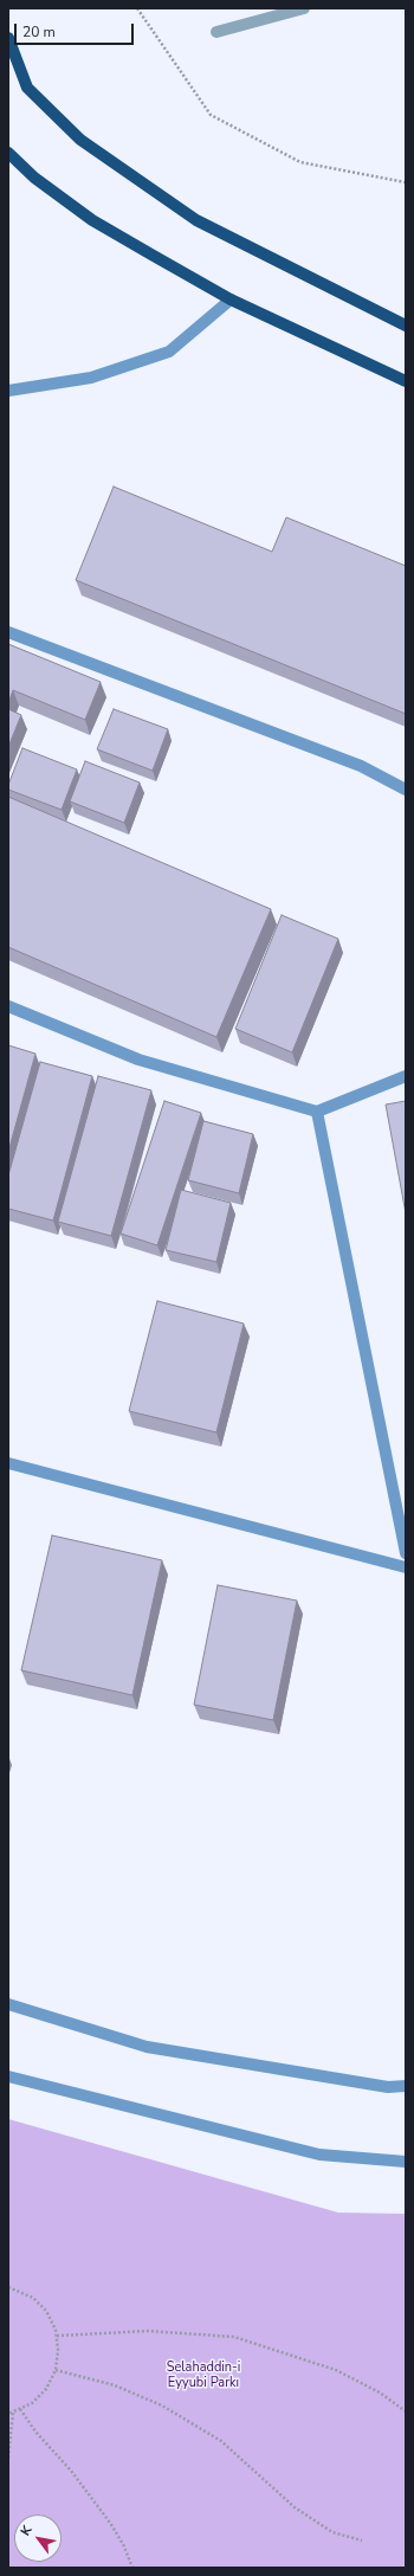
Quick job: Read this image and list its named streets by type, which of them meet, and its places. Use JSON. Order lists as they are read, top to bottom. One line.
{"parks":["Selahaddin-i Eyyubi Parkı"],"scale_bar":"20 m","north":"top left"}
